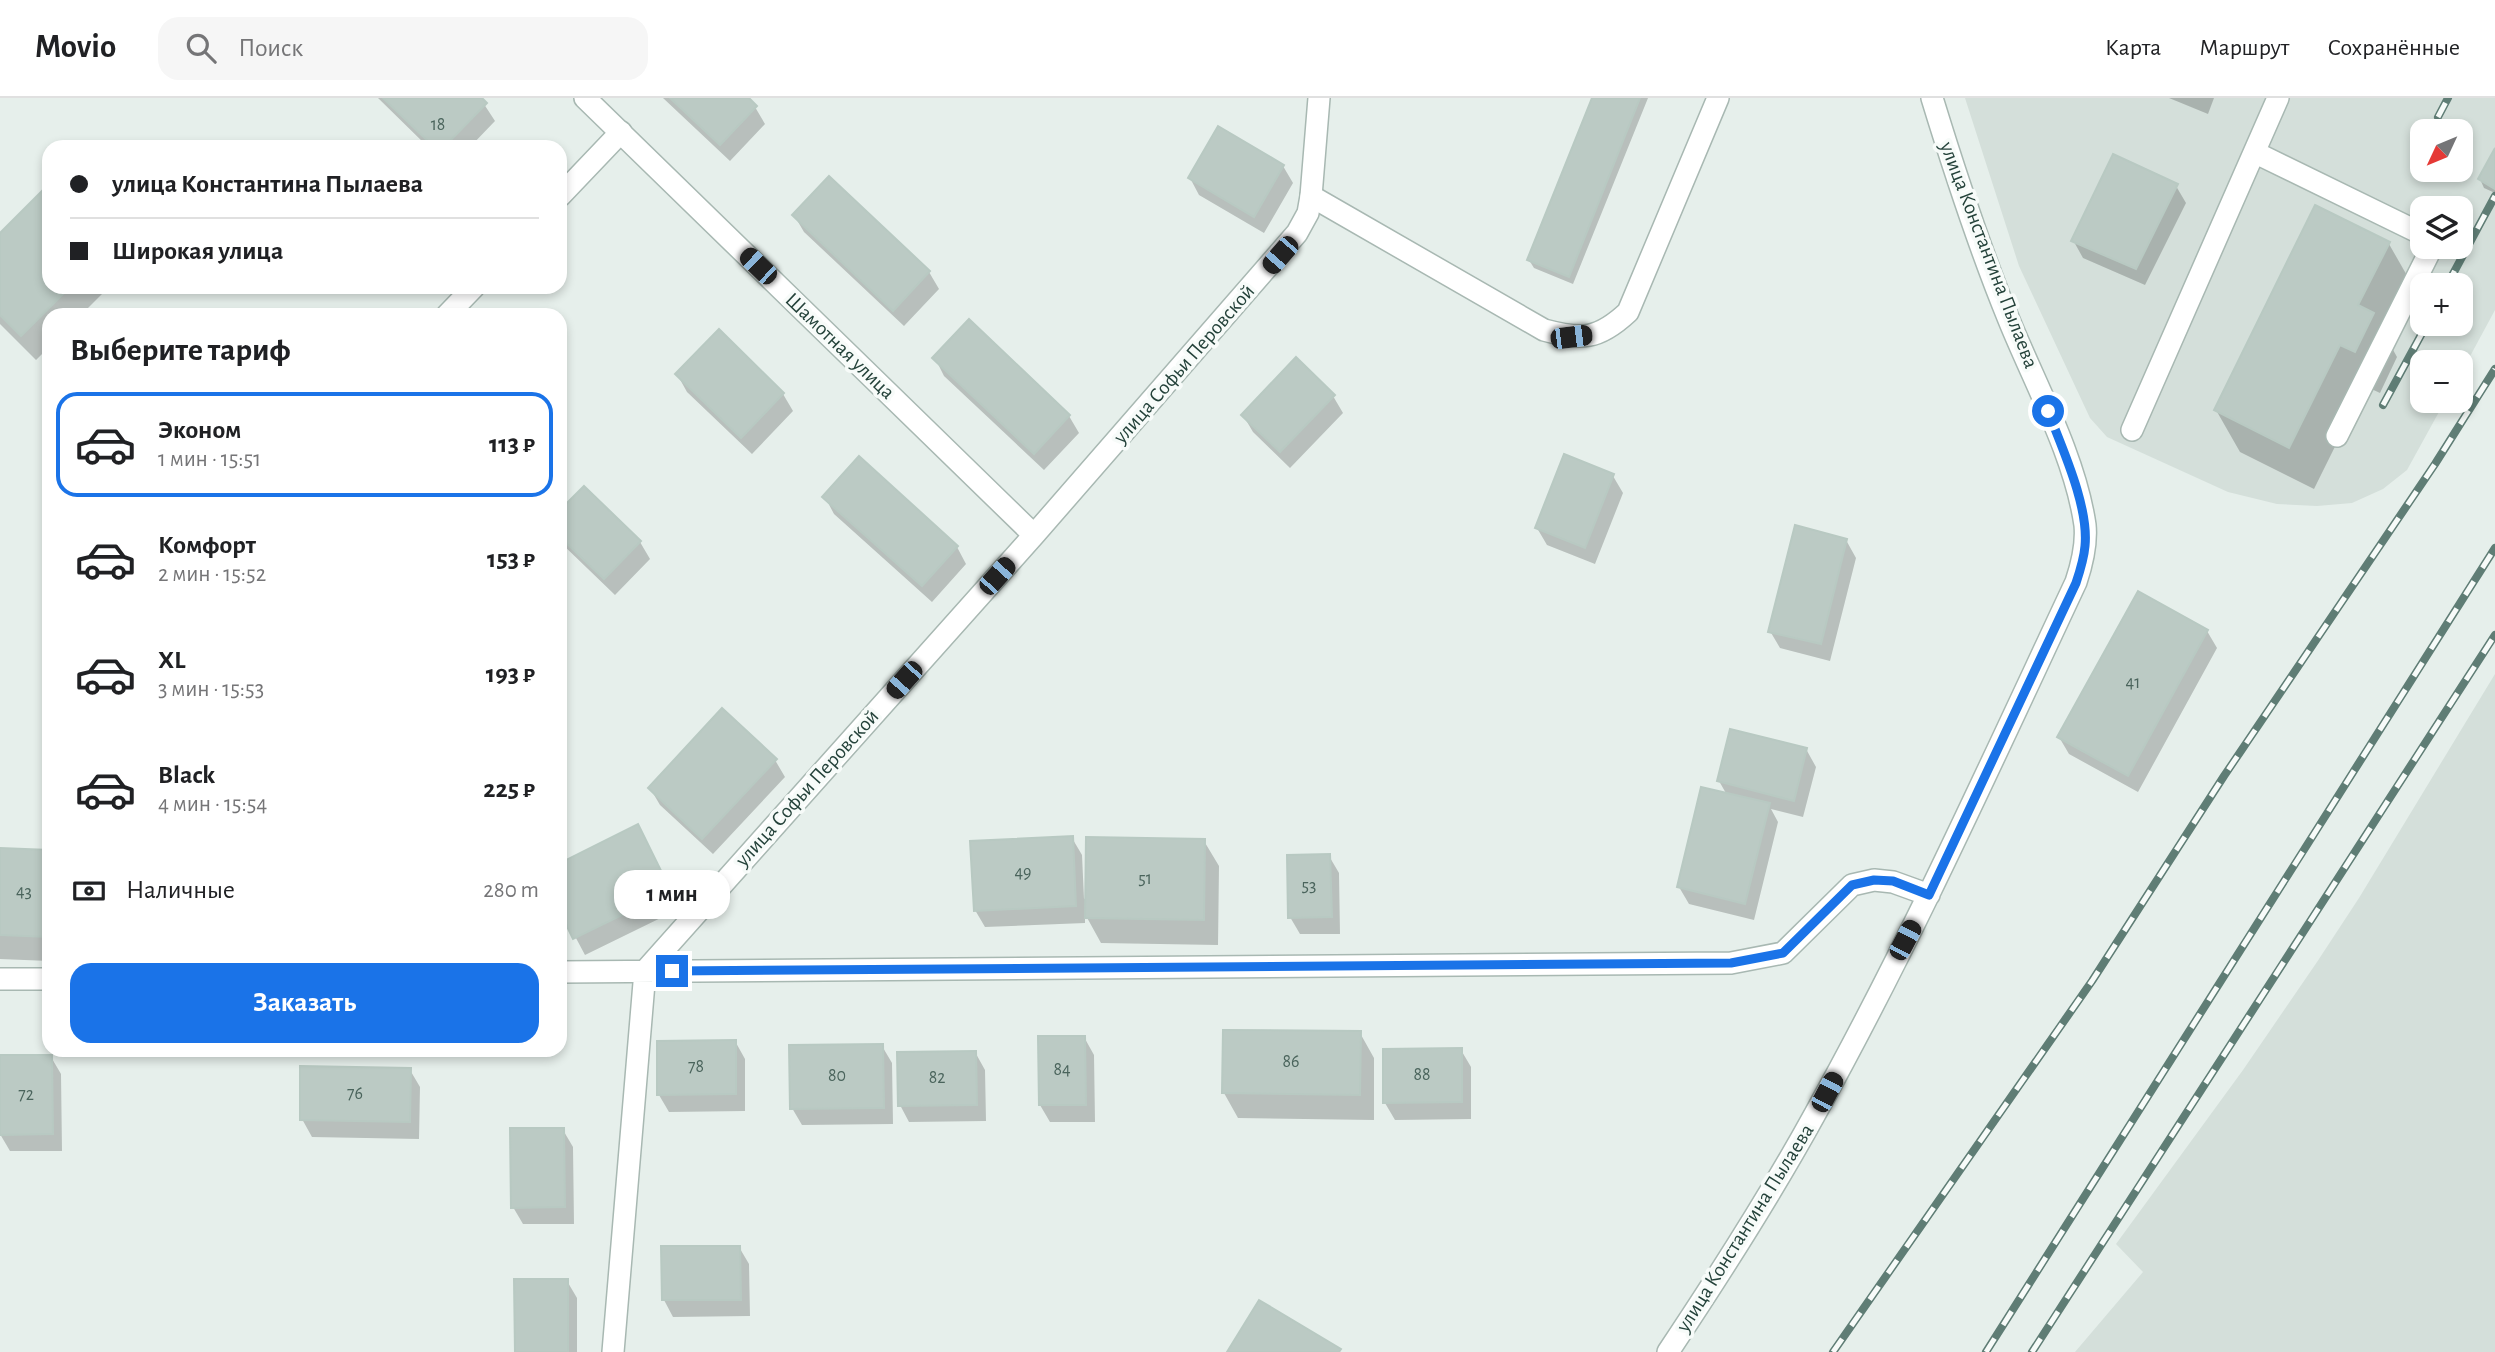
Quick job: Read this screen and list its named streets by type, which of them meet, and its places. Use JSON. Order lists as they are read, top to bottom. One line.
{"streets":{"street":["улица Константина Пылаева","Шамотная улица","улица Софьи Перовской"]},"crossings":[["Шамотная улица","улица Софьи Перовской"]],"house_numbers":["18","41","49","51","53","43","86","78","84","88","80","82","76","72"],"north":"bottom left","page":{"header":"Movio","search":"Поиск","nav":["Карта","Маршрут","Сохранённые"],"map_buttons":["+","−"],"banner":["улица Константина Пылаева","Широкая улица"],"heading":"Выберите тариф","list":[{"name":"Эконом","note":"1 мин · 15:51","value":"113 ₽"},{"name":"Комфорт","note":"2 мин · 15:52","value":"153 ₽"},{"name":"XL","note":"3 мин · 15:53","value":"193 ₽"},{"name":"Black","note":"4 мин · 15:54","value":"225 ₽"}],"pay":["Наличные","280 m"],"bubble":"1 мин","buttons":"Заказать"}}
